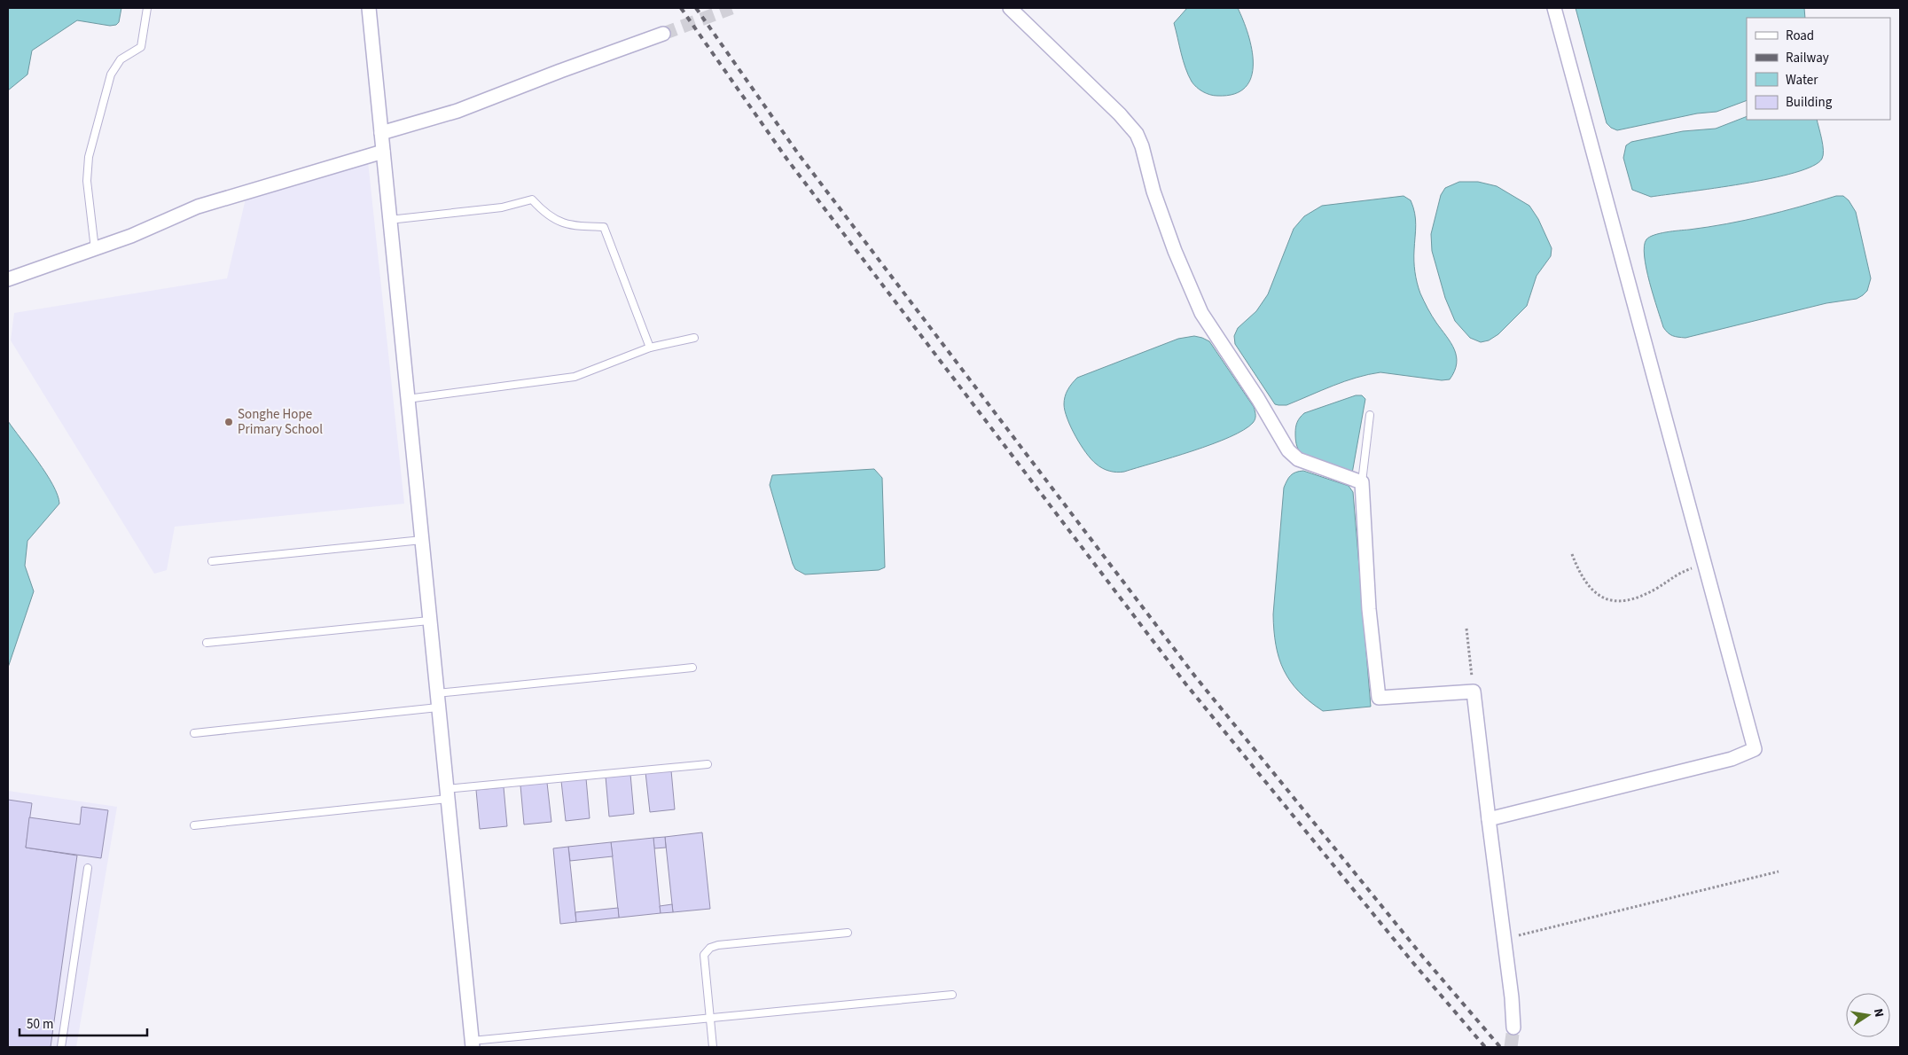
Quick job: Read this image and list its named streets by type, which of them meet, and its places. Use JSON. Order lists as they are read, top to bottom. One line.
{"places":["Songhe Hope Primary School"],"legend":["Road","Railway","Water","Building"],"scale_bar":"50 m","north":"right"}
